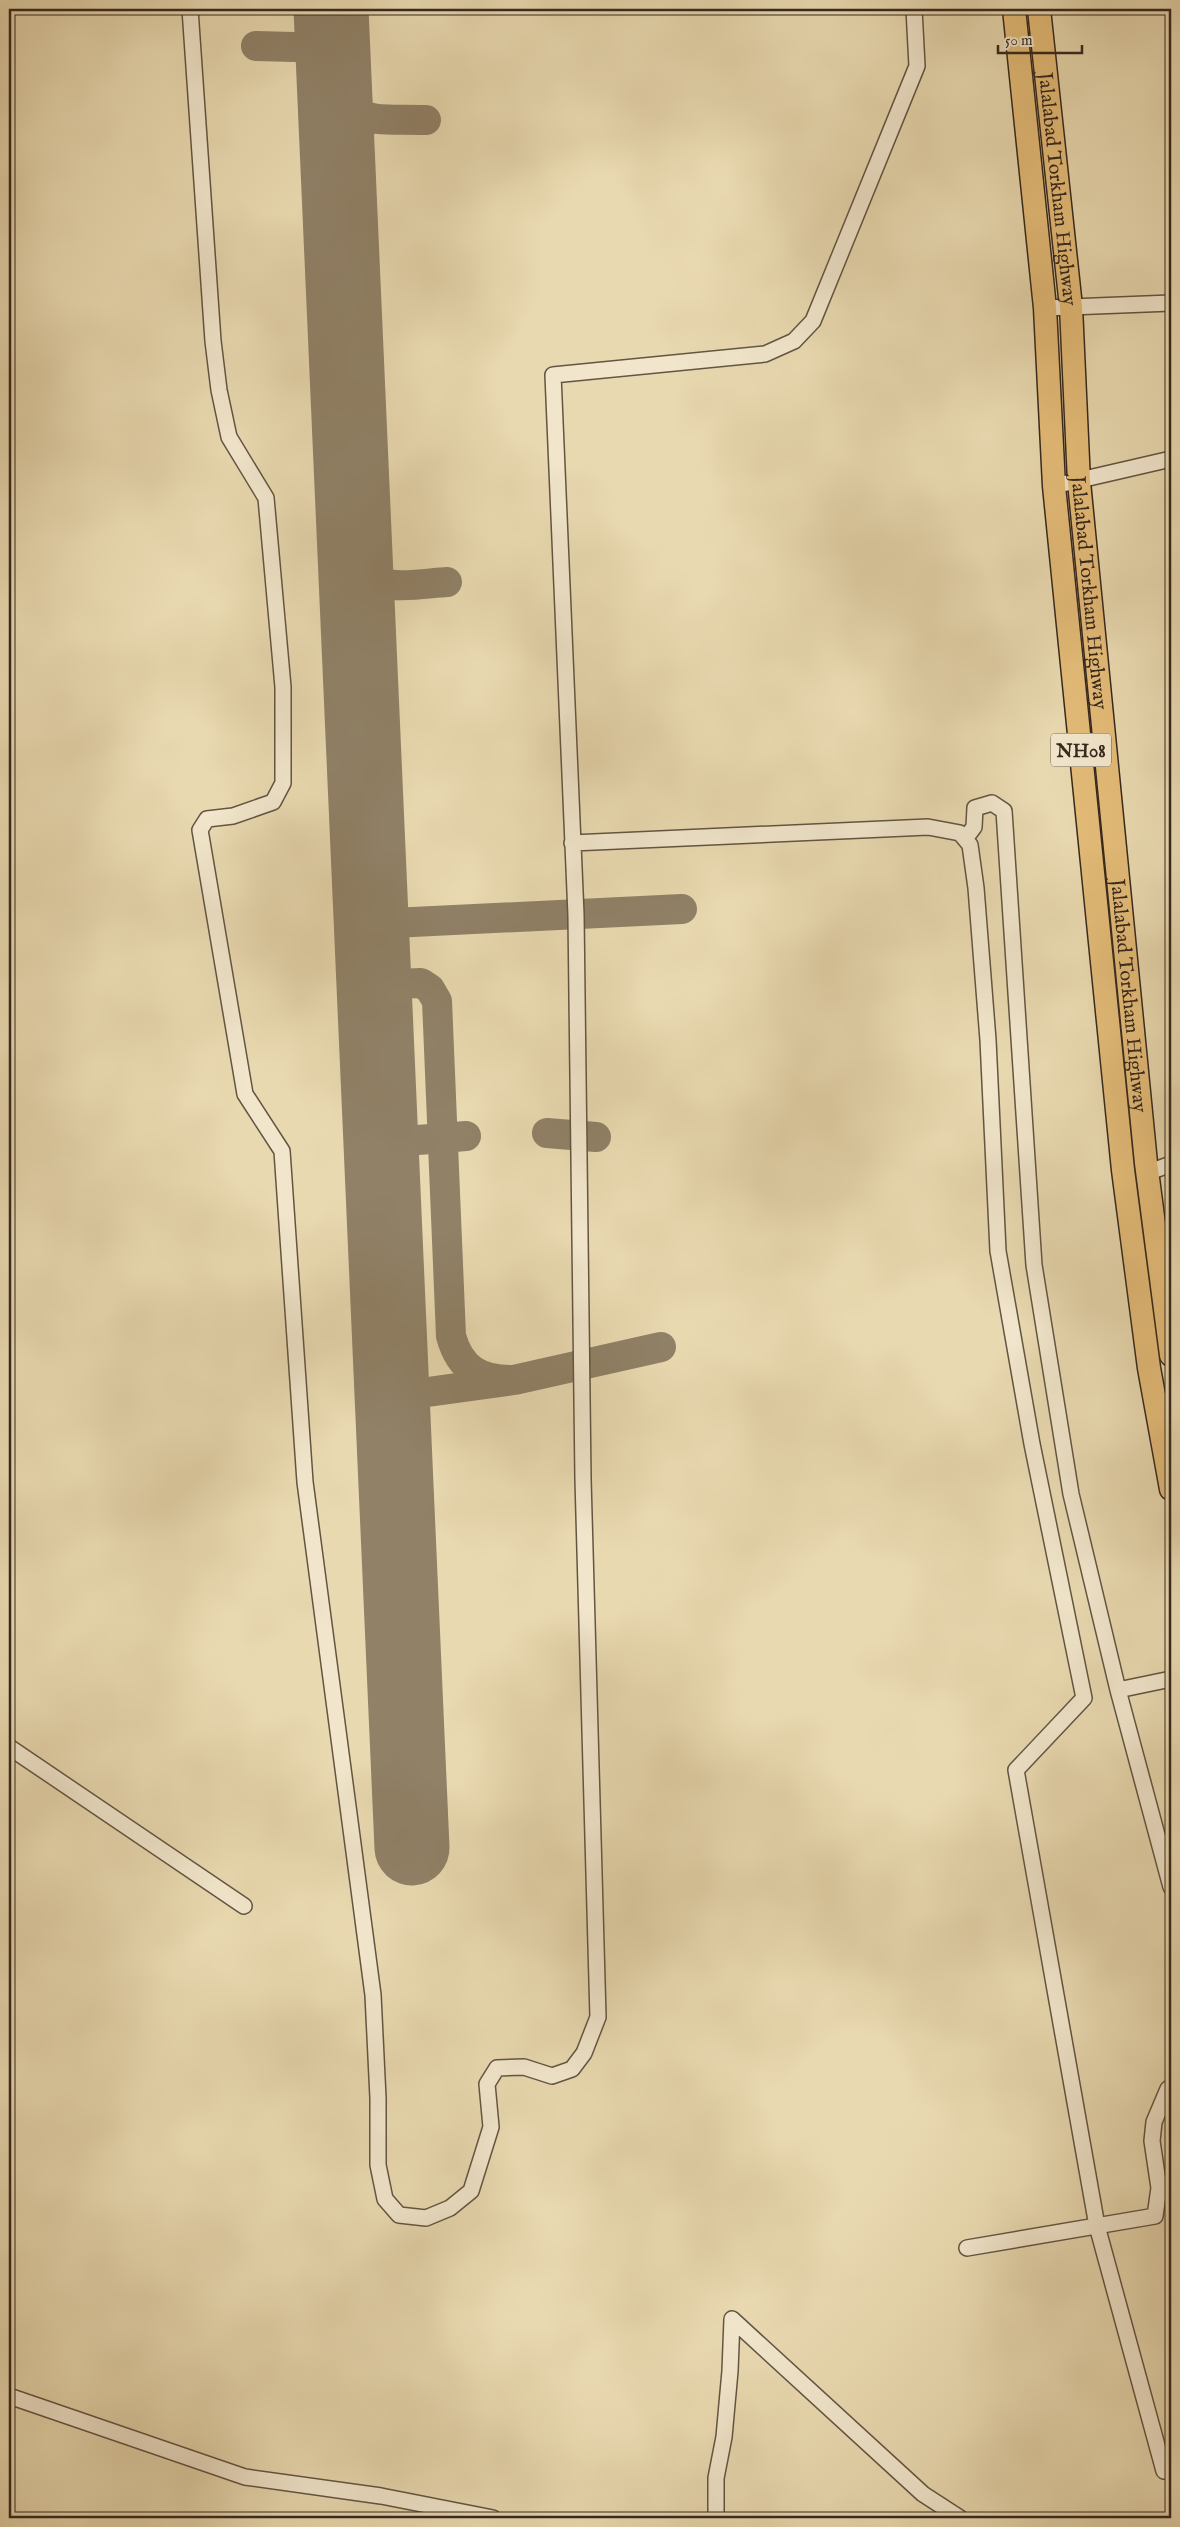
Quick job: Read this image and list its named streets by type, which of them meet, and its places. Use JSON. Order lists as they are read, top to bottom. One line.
{"streets":{"highway":["Jalalabad Torkham Highway","NH08"]},"scale_bar":"50 m"}
